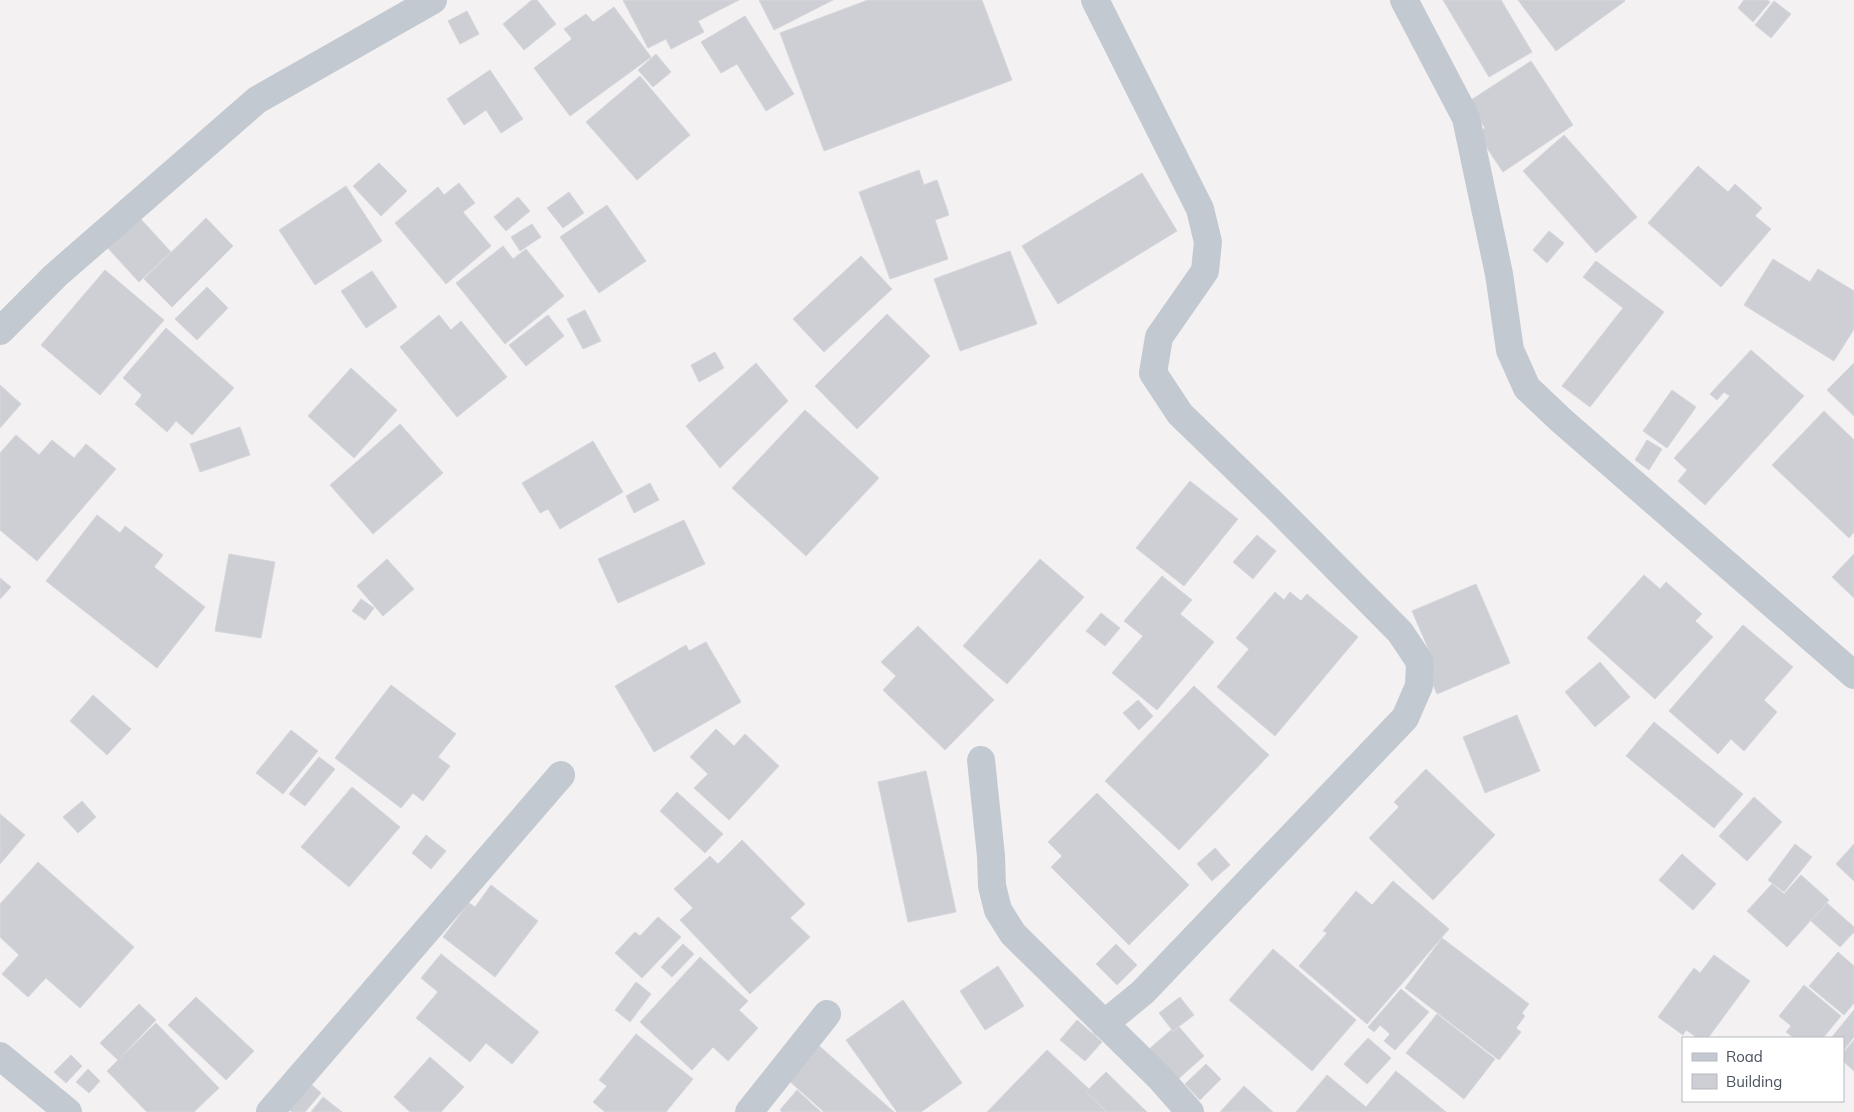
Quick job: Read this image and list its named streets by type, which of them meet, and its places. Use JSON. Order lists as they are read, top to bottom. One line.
{"legend":["Road","Building"]}
